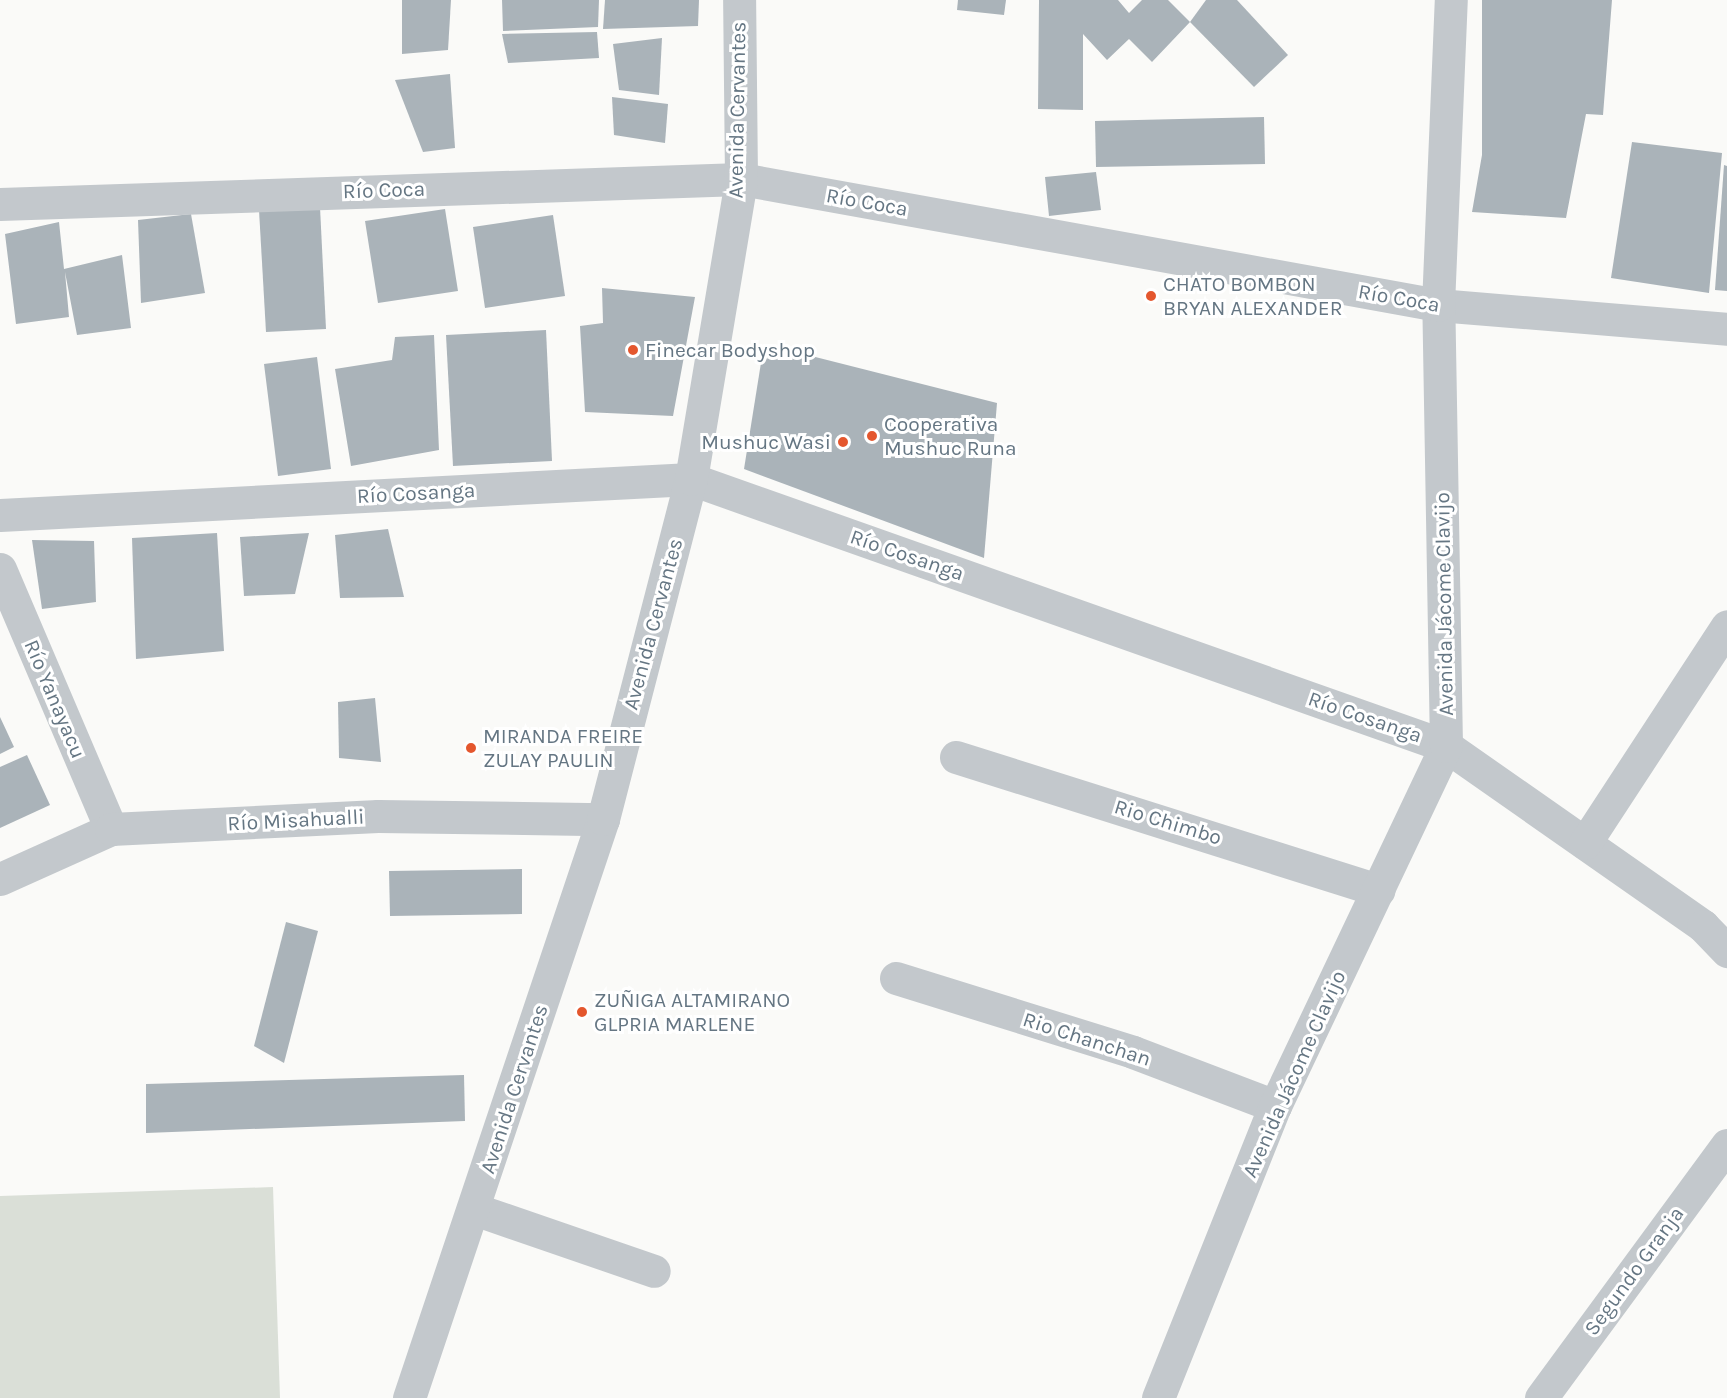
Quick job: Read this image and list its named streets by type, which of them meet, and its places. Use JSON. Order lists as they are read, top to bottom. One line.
{"streets":{"street":["Avenida Cervantes","Río Coca","Río Cosanga","Avenida Jácome Clavijo","Río Yanayacu","Río Misahualli","Rio Chimbo","Rio Chanchan","Segundo Granja"]},"crossings":[["Avenida Cervantes","Río Coca"],["Avenida Cervantes","Río Cosanga"],["Avenida Cervantes","Río Misahualli"],["Río Coca","Avenida Jácome Clavijo"],["Río Cosanga","Avenida Jácome Clavijo"],["Avenida Jácome Clavijo","Rio Chimbo"],["Avenida Jácome Clavijo","Rio Chanchan"],["Río Yanayacu","Río Misahualli"]],"places":["CHATO BOMBON BRYAN ALEXANDER","Finecar Bodyshop","Cooperativa Mushuc Runa","Mushuc Wasi","MIRANDA FREIRE ZULAY PAULIN","ZUÑIGA ALTAMIRANO GLPRIA MARLENE"]}
